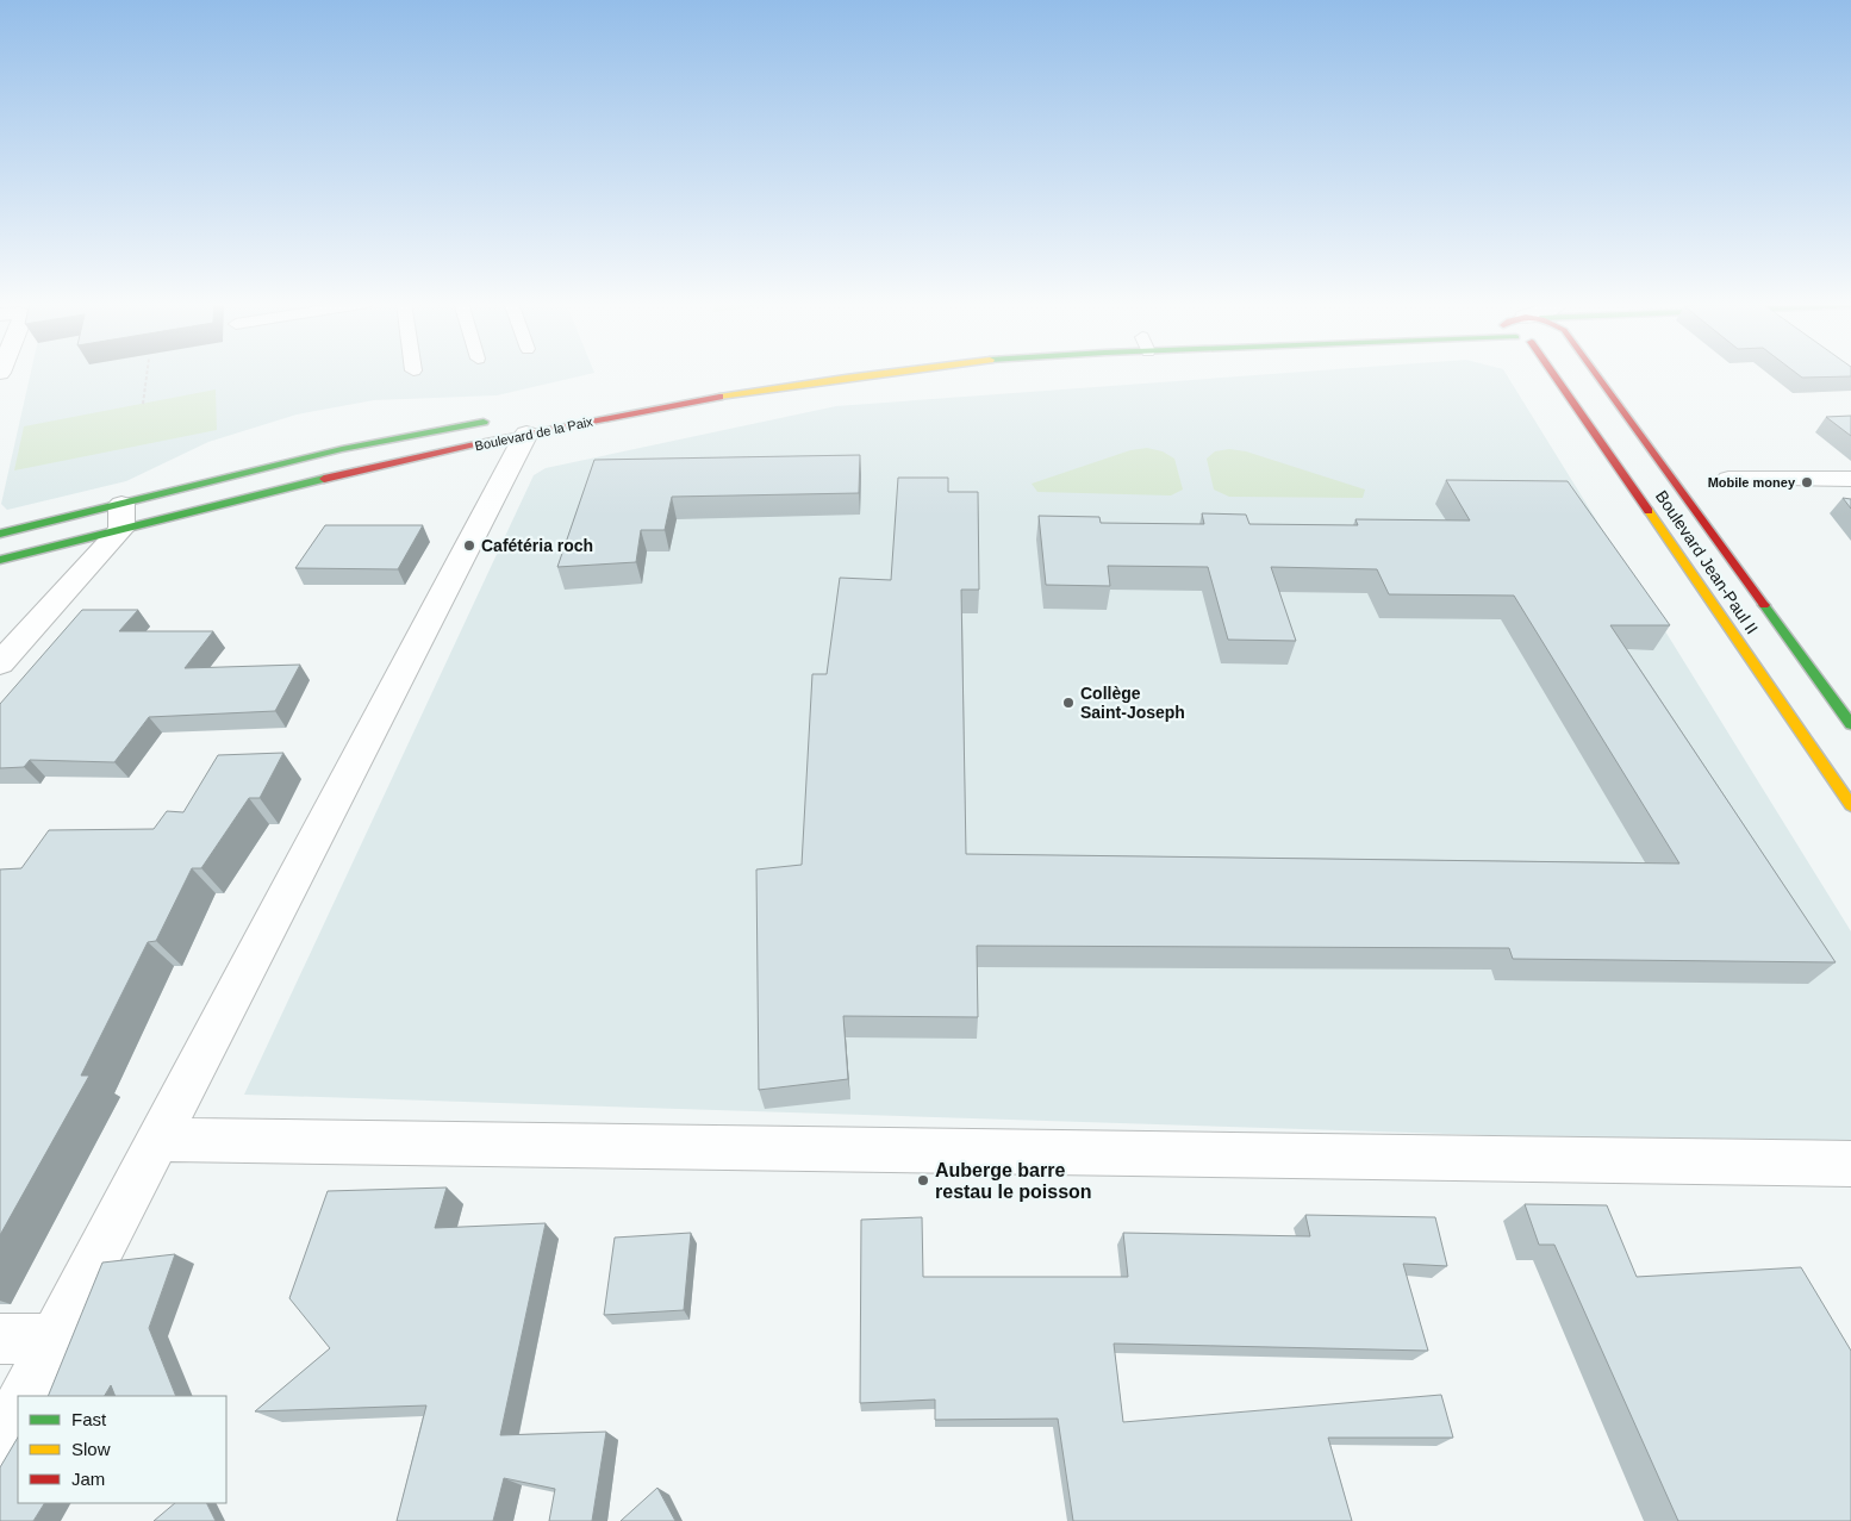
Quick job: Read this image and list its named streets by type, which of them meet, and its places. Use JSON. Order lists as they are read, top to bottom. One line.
{"streets":{"main road":["Boulevard de la Paix","Boulevard Jean-Paul II"]},"places":["Mobile money","Cafétéria roch","Collège Saint-Joseph","Auberge barre restau le poisson"],"legend":["Fast","Slow","Jam"]}
